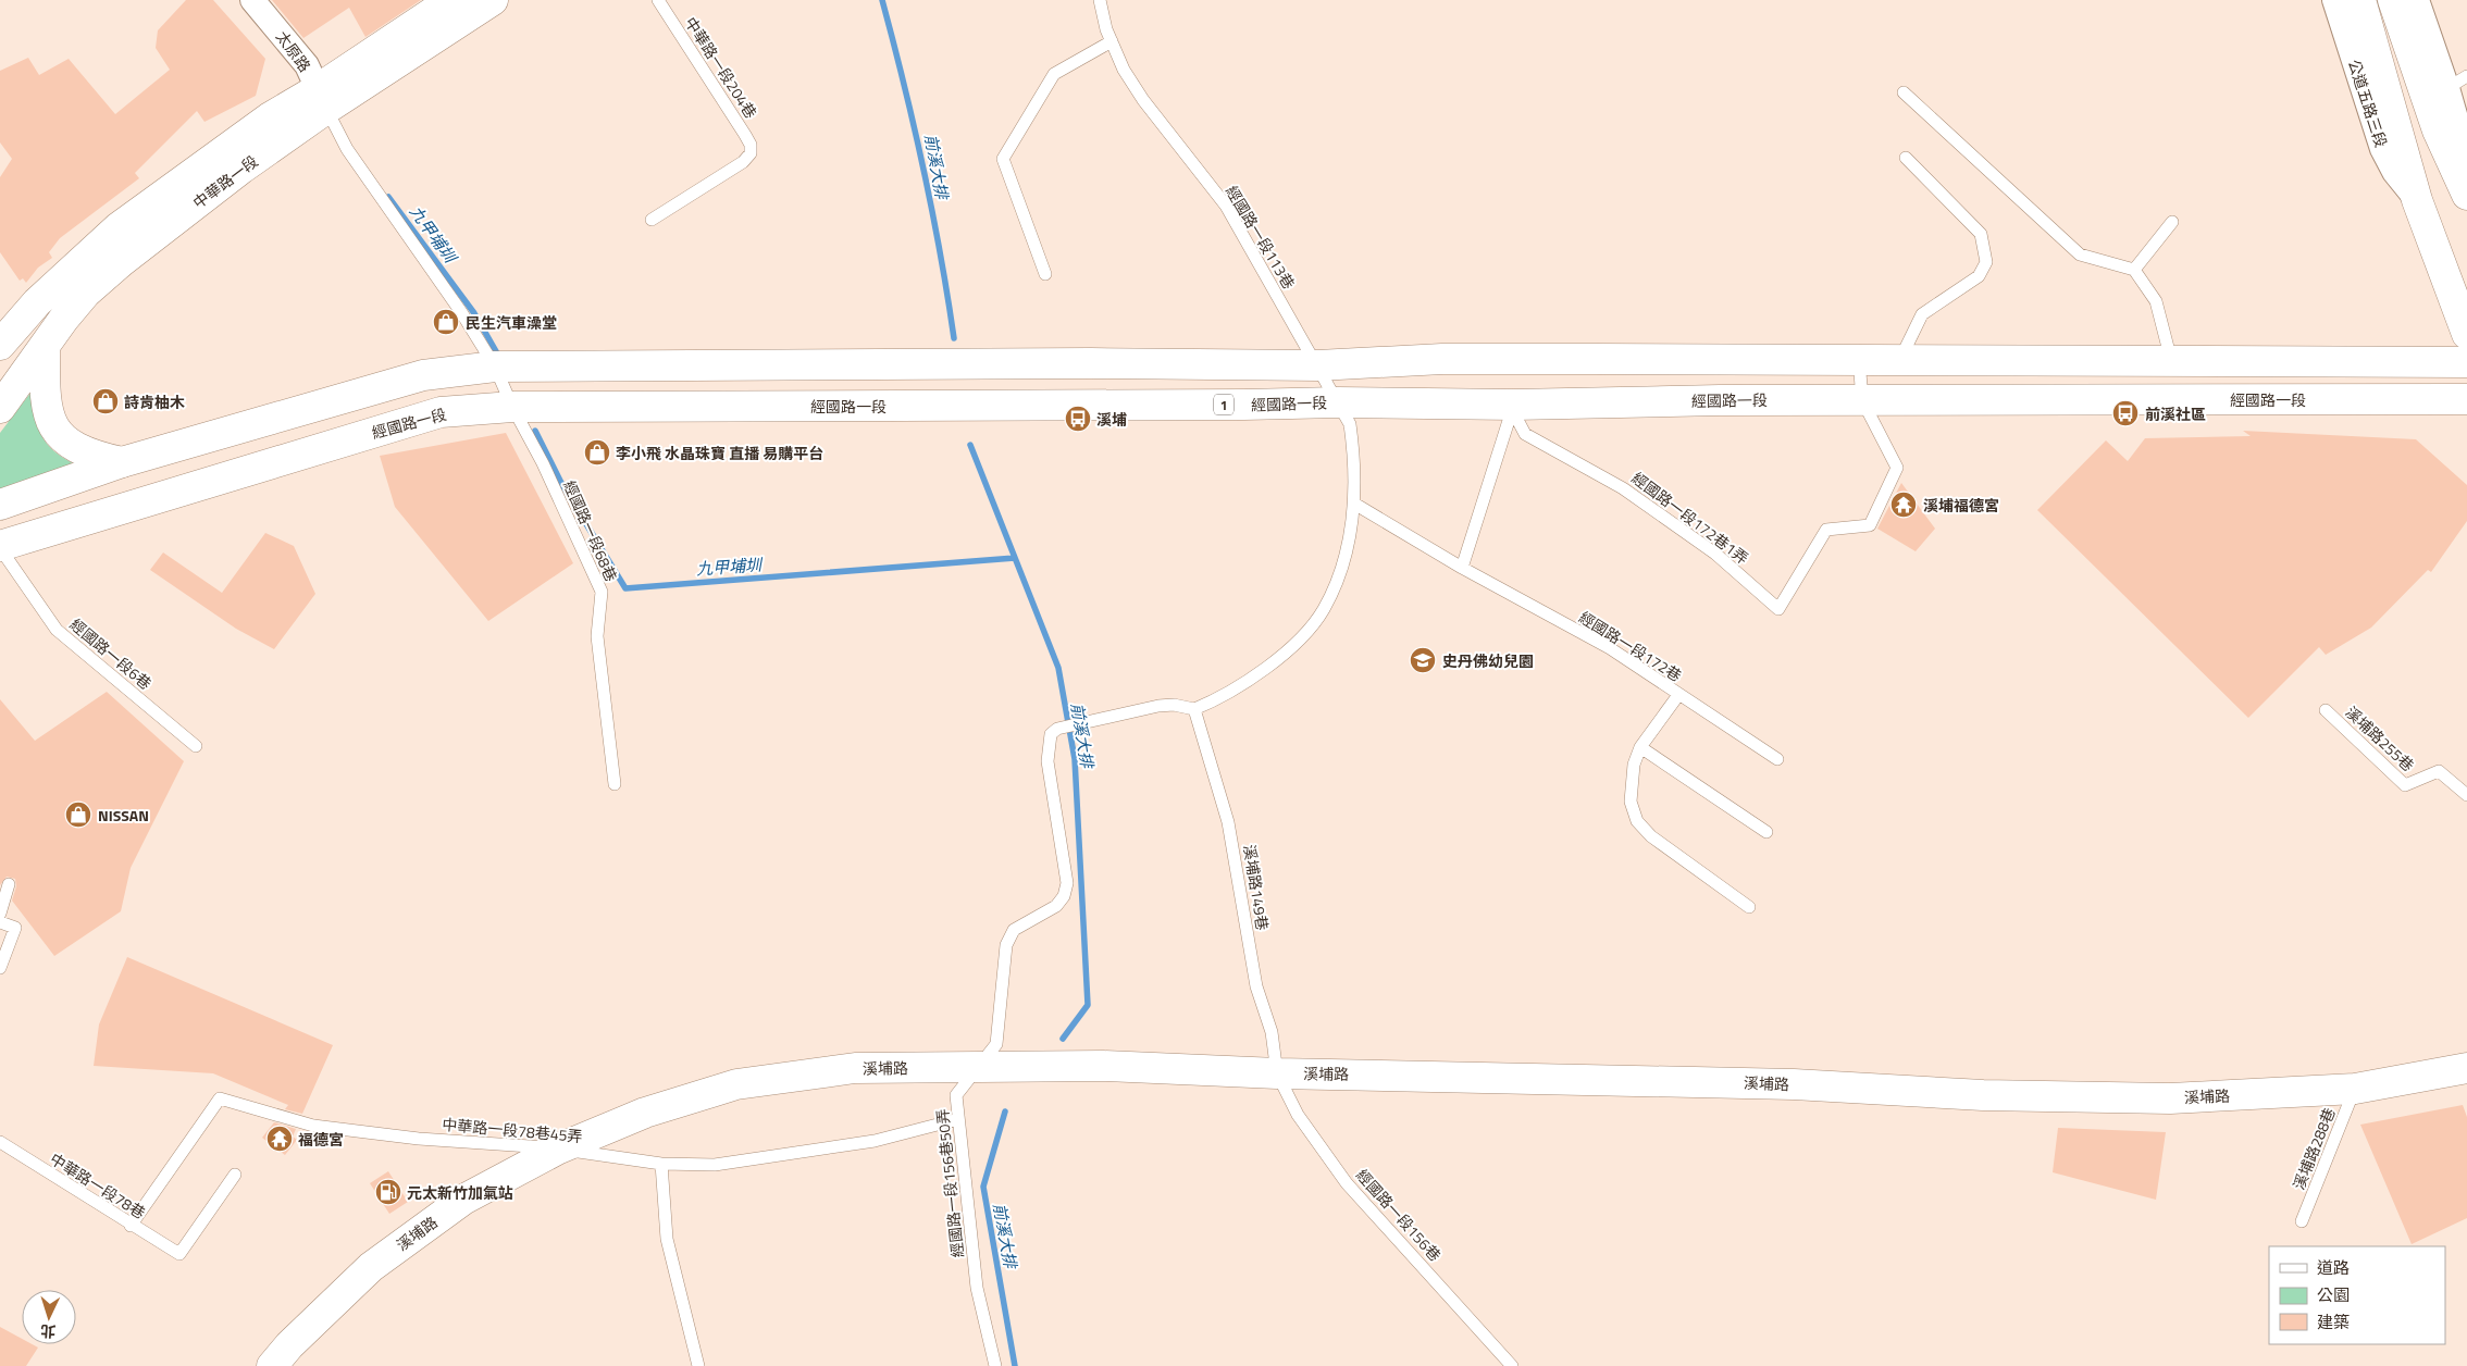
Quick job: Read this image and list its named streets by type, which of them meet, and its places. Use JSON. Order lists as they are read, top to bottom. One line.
{"streets":{"main road":["公道五路三段","中華路一段","經國路一段","1","溪埔路"],"street":["太原路"],"lane":["中華路一段204巷","經國路一段113巷","經國路一段172巷1弄","經國路一段68巷","經國路一段172巷","經國路一段6巷","溪埔路255巷","溪埔路149巷","中華路一段78巷45弄","溪埔路288巷","經國路一段156巷50弄","中華路一段78巷","經國路一段156巷"]},"crossings":[["太原路","中華路一段"],["太原路","經國路一段68巷"],["中華路一段","經國路一段68巷"],["經國路一段113巷","經國路一段"],["經國路一段","經國路一段172巷1弄"],["經國路一段","經國路一段68巷"],["經國路一段","經國路一段6巷"],["溪埔路149巷","溪埔路"],["溪埔路149巷","經國路一段156巷50弄"],["溪埔路149巷","經國路一段156巷"],["溪埔路","中華路一段78巷45弄"],["溪埔路","溪埔路288巷"],["溪埔路","經國路一段156巷50弄"],["溪埔路","經國路一段156巷"],["中華路一段78巷45弄","經國路一段156巷50弄"],["中華路一段78巷45弄","中華路一段78巷"]],"water":["前溪大排","九甲埔圳"],"places":{"shop":["民生汽車澡堂","詩肯柚木","李小飛 水晶珠寶 直播 易購平台","NISSAN"],"bus stop":["前溪社區","溪埔"],"temple":["溪埔福德宮","福德宮"],"school or university":["史丹佛幼兒園"],"fuel station":["元太新竹加氣站"]},"legend":["道路","公園","建築"],"north":"bottom"}
